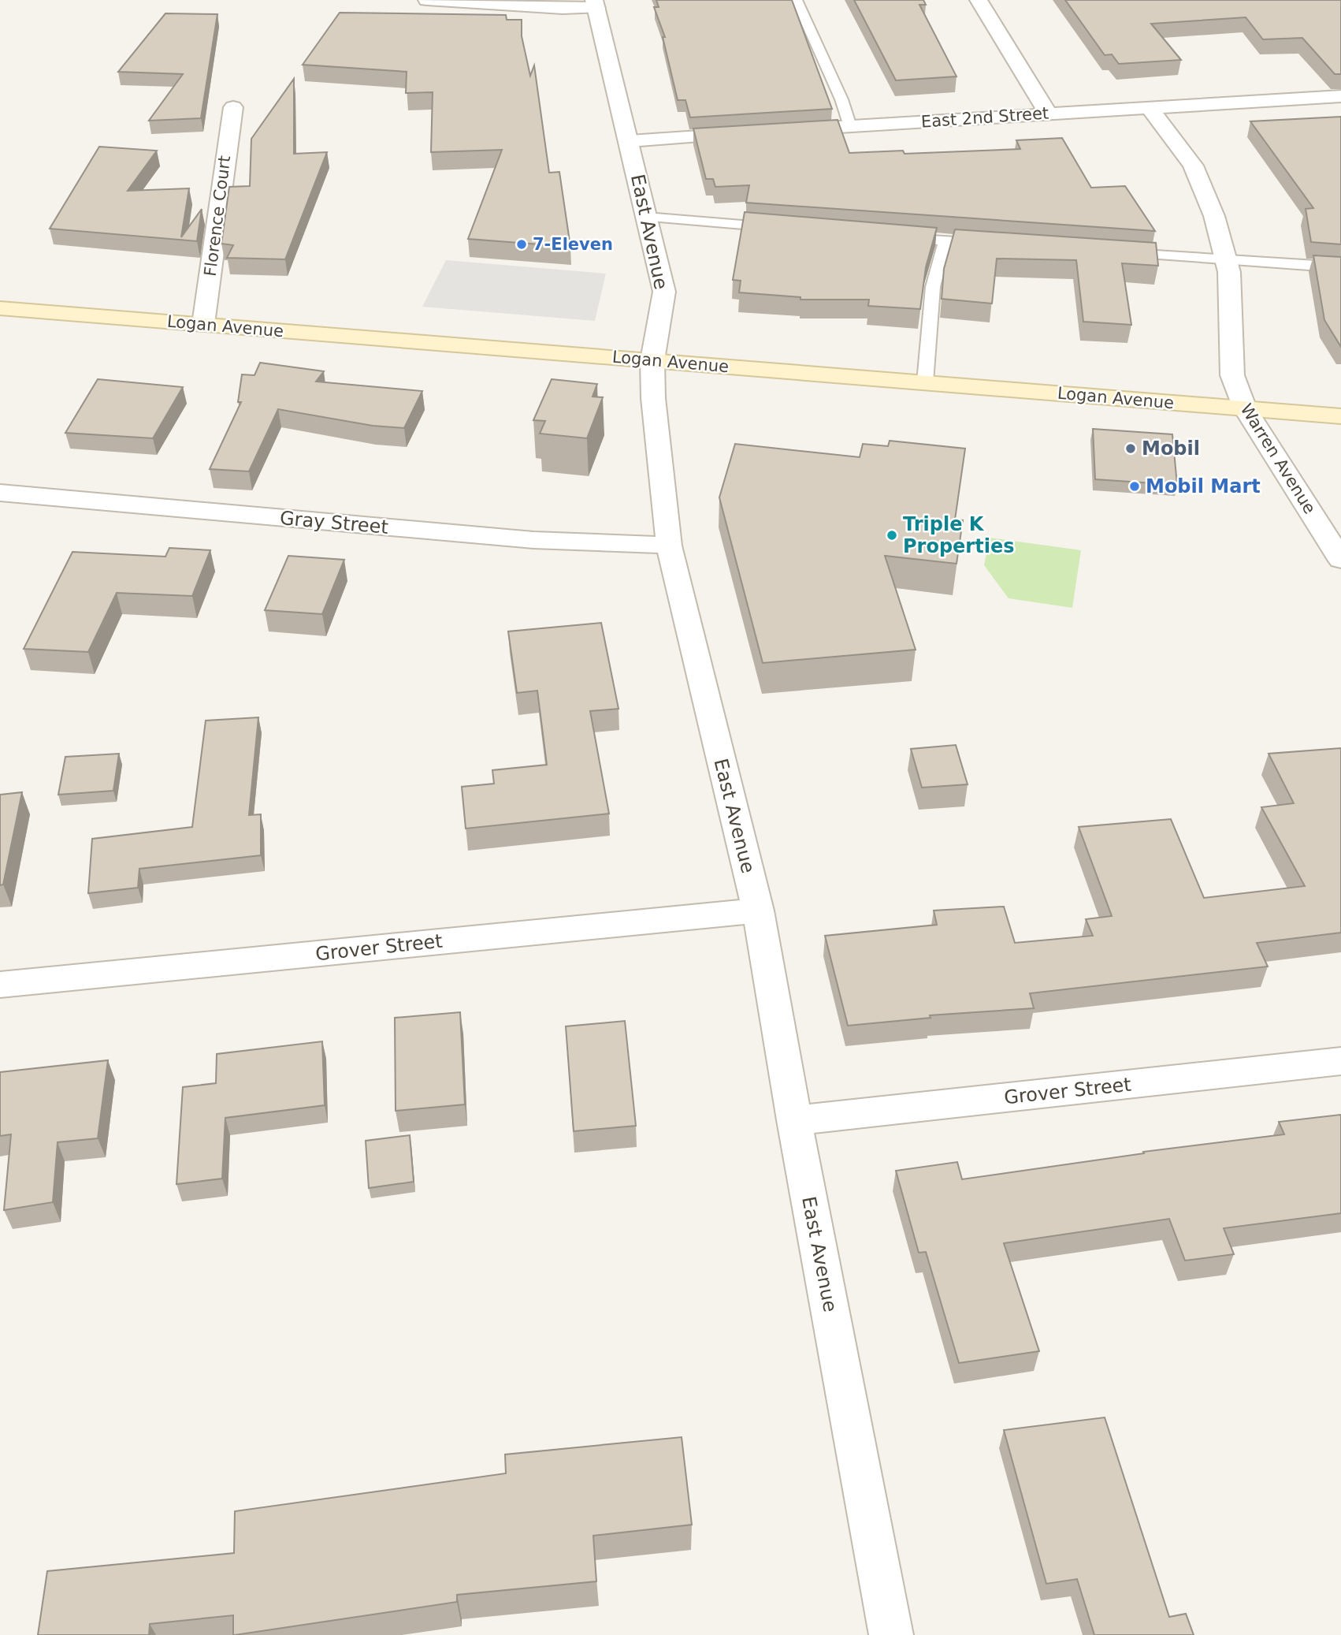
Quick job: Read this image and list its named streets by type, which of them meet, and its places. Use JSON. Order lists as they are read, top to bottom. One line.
{"streets":{"main road":["Logan Avenue"],"street":["East 2nd Street","Florence Court","East Avenue","Warren Avenue","Gray Street","Grover Street"]},"crossings":[["East 2nd Street","Warren Avenue"],["Florence Court","Logan Avenue"],["East Avenue","Logan Avenue"],["East Avenue","Gray Street"],["East Avenue","Grover Street"],["Logan Avenue","Warren Avenue"]],"places":["7-Eleven","Mobil","Mobil Mart","Triple K Properties"]}
